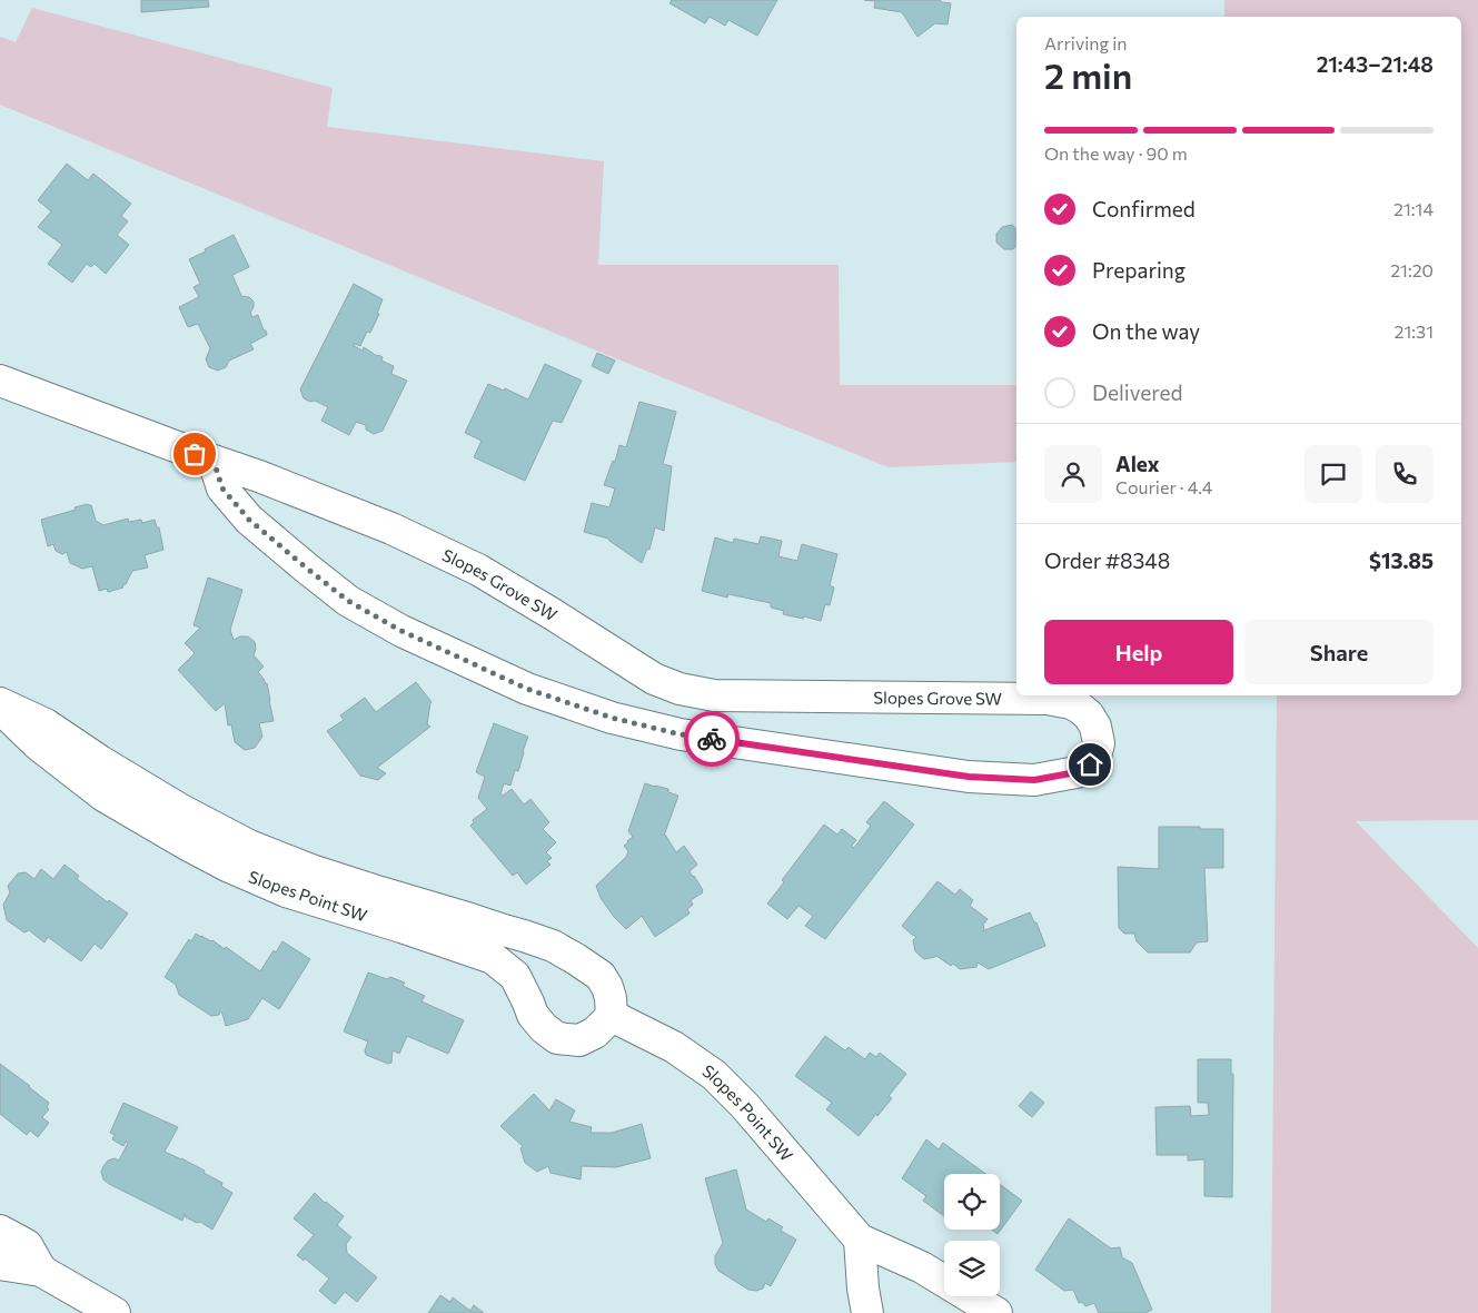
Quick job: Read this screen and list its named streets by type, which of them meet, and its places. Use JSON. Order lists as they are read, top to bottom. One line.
{"streets":{"street":["Slopes Grove SW","Slopes Point SW"]},"page":{"heading":["2 min","Arriving in","21:43–21:48"],"panel":["Alex","Courier · 4.4","Order #8348","$13.85"],"bar":"On the way · 90 m","list":[["Confirmed","21:14"],["Preparing","21:20"],["On the way","21:31"],"Delivered"],"buttons":["Help","Share"]}}
